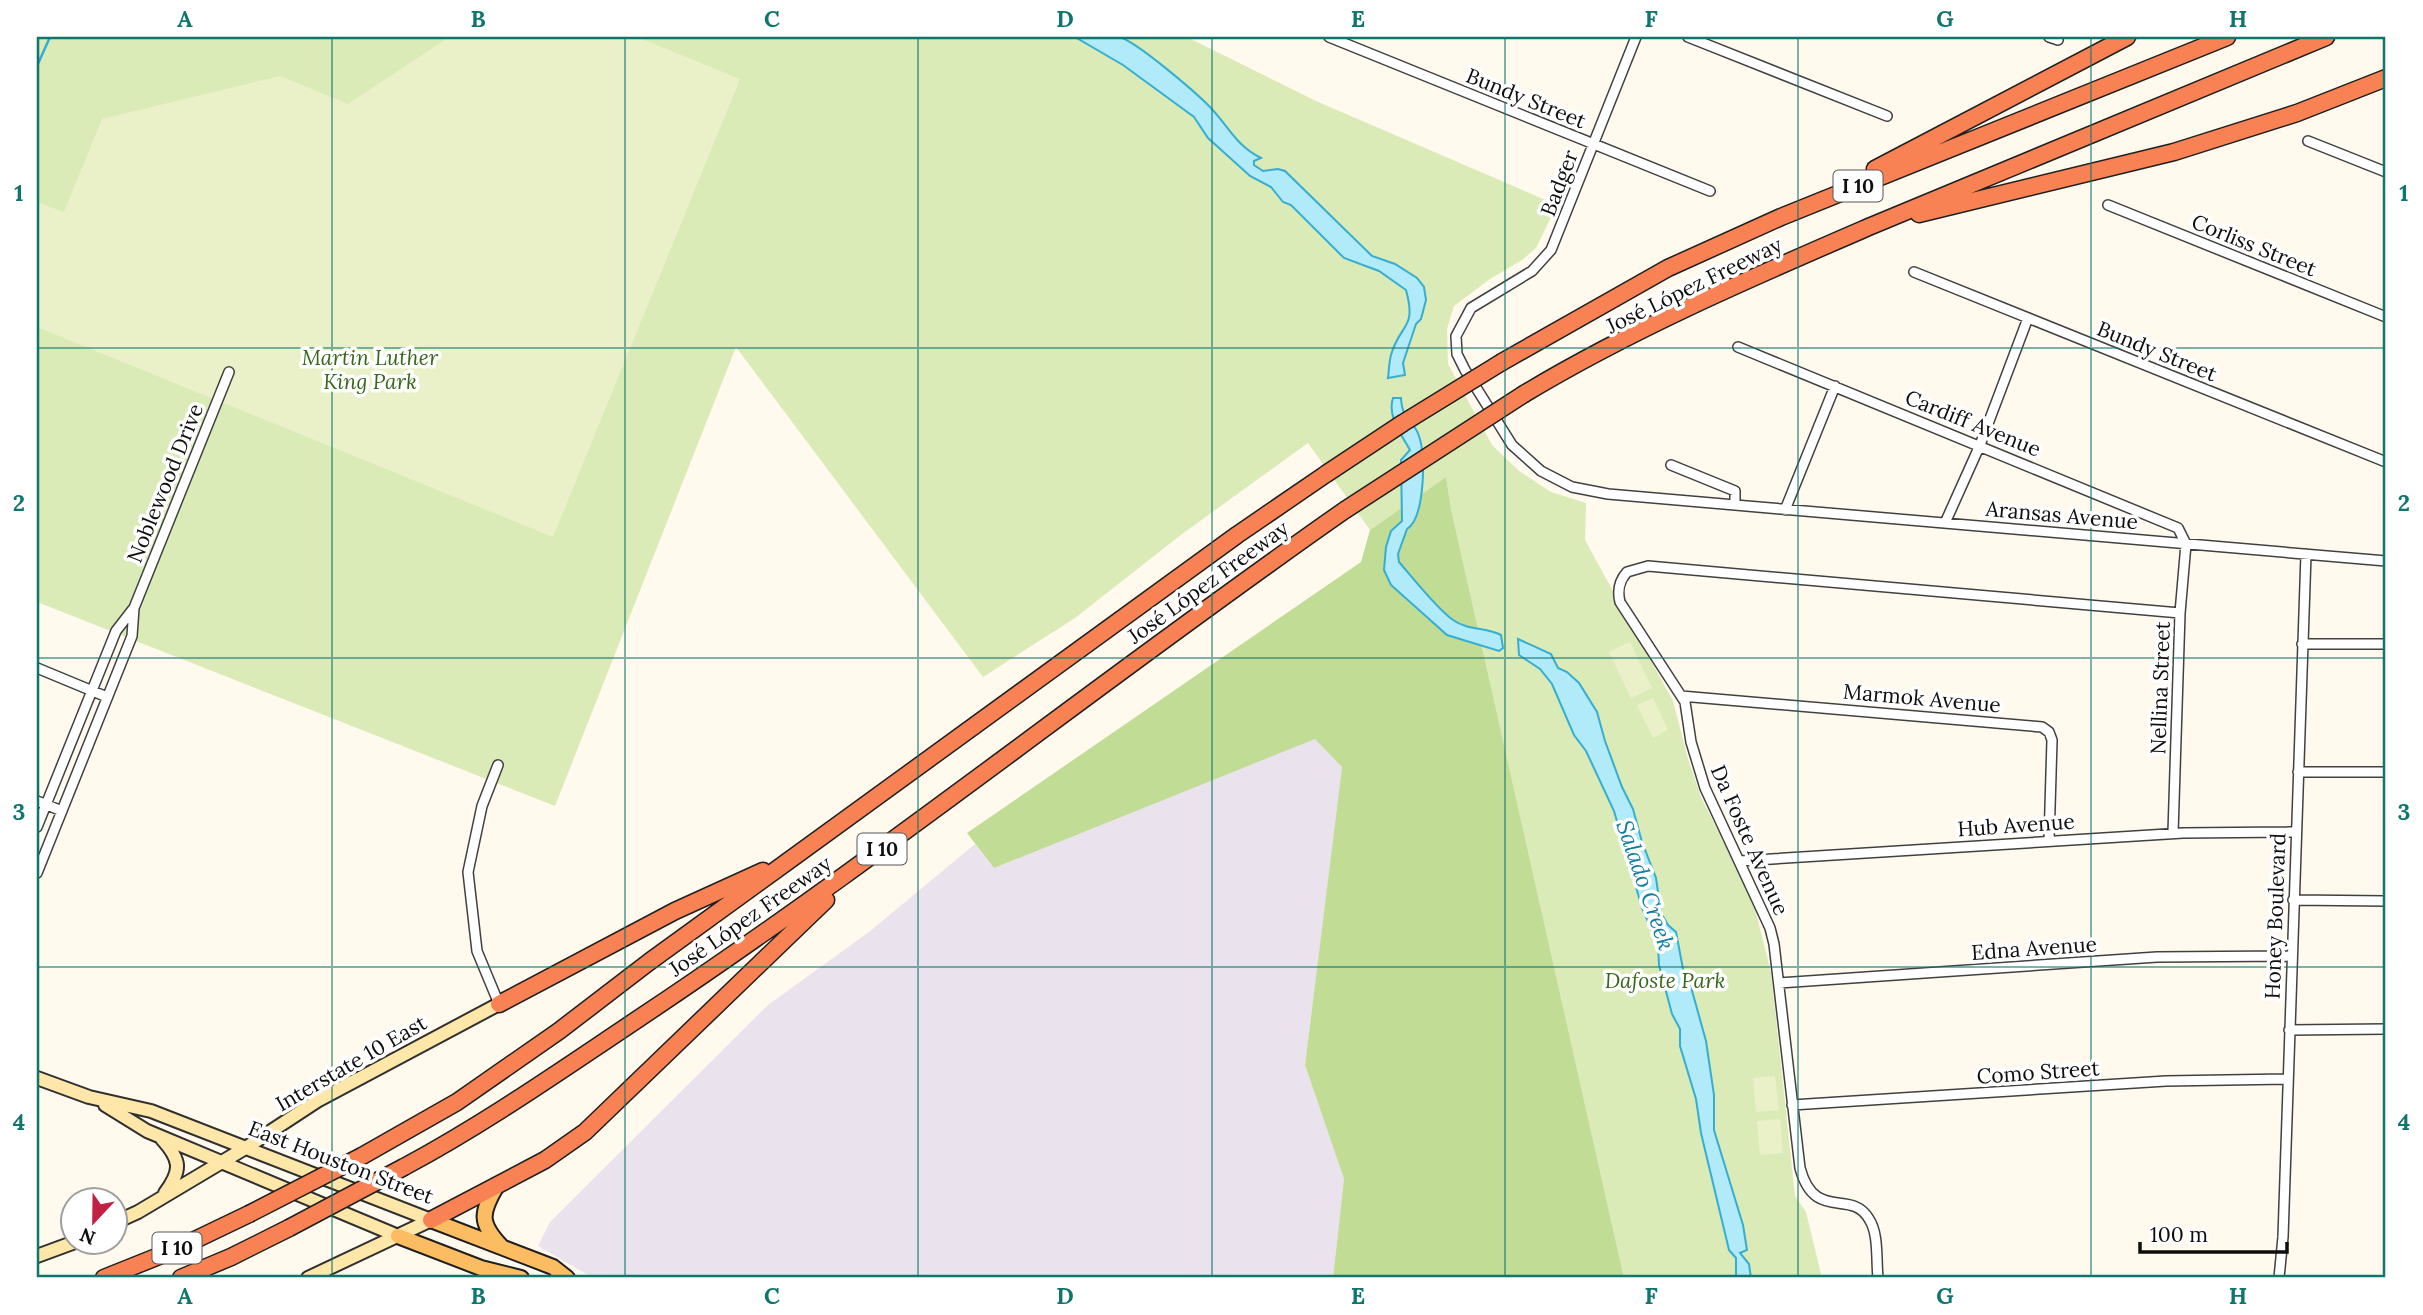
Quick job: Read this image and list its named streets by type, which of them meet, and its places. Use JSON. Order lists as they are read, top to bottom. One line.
{"streets":{"highway":["I 10","José López Freeway"],"main road":["Interstate 10 East","East Houston Street"],"street":["Bundy Street","Badger","Corliss Street","Cardiff Avenue","Noblewood Drive","Aransas Avenue","Nellina Street","Marmok Avenue","Hub Avenue","Da Foste Avenue","Honey Boulevard","Edna Avenue","Como Street"]},"crossings":[["Bundy Street","Badger"],["Badger","Aransas Avenue"],["Cardiff Avenue","Aransas Avenue"],["Cardiff Avenue","Nellina Street"],["Aransas Avenue","Nellina Street"],["Aransas Avenue","Honey Boulevard"],["Nellina Street","Hub Avenue"],["Nellina Street","Da Foste Avenue"],["Marmok Avenue","Hub Avenue"],["Marmok Avenue","Da Foste Avenue"],["Hub Avenue","Da Foste Avenue"],["Hub Avenue","Honey Boulevard"],["Da Foste Avenue","Edna Avenue"],["Da Foste Avenue","Como Street"],["Honey Boulevard","Edna Avenue"],["Honey Boulevard","Como Street"],["Interstate 10 East","East Houston Street"]],"water":["Salado Creek"],"parks":["Martin Luther King Park","Dafoste Park"],"scale_bar":"100 m","north":"bottom","grid":{"columns":["A","B","C","D","E","F","G","H"],"rows":["1","2","3","4"]}}
